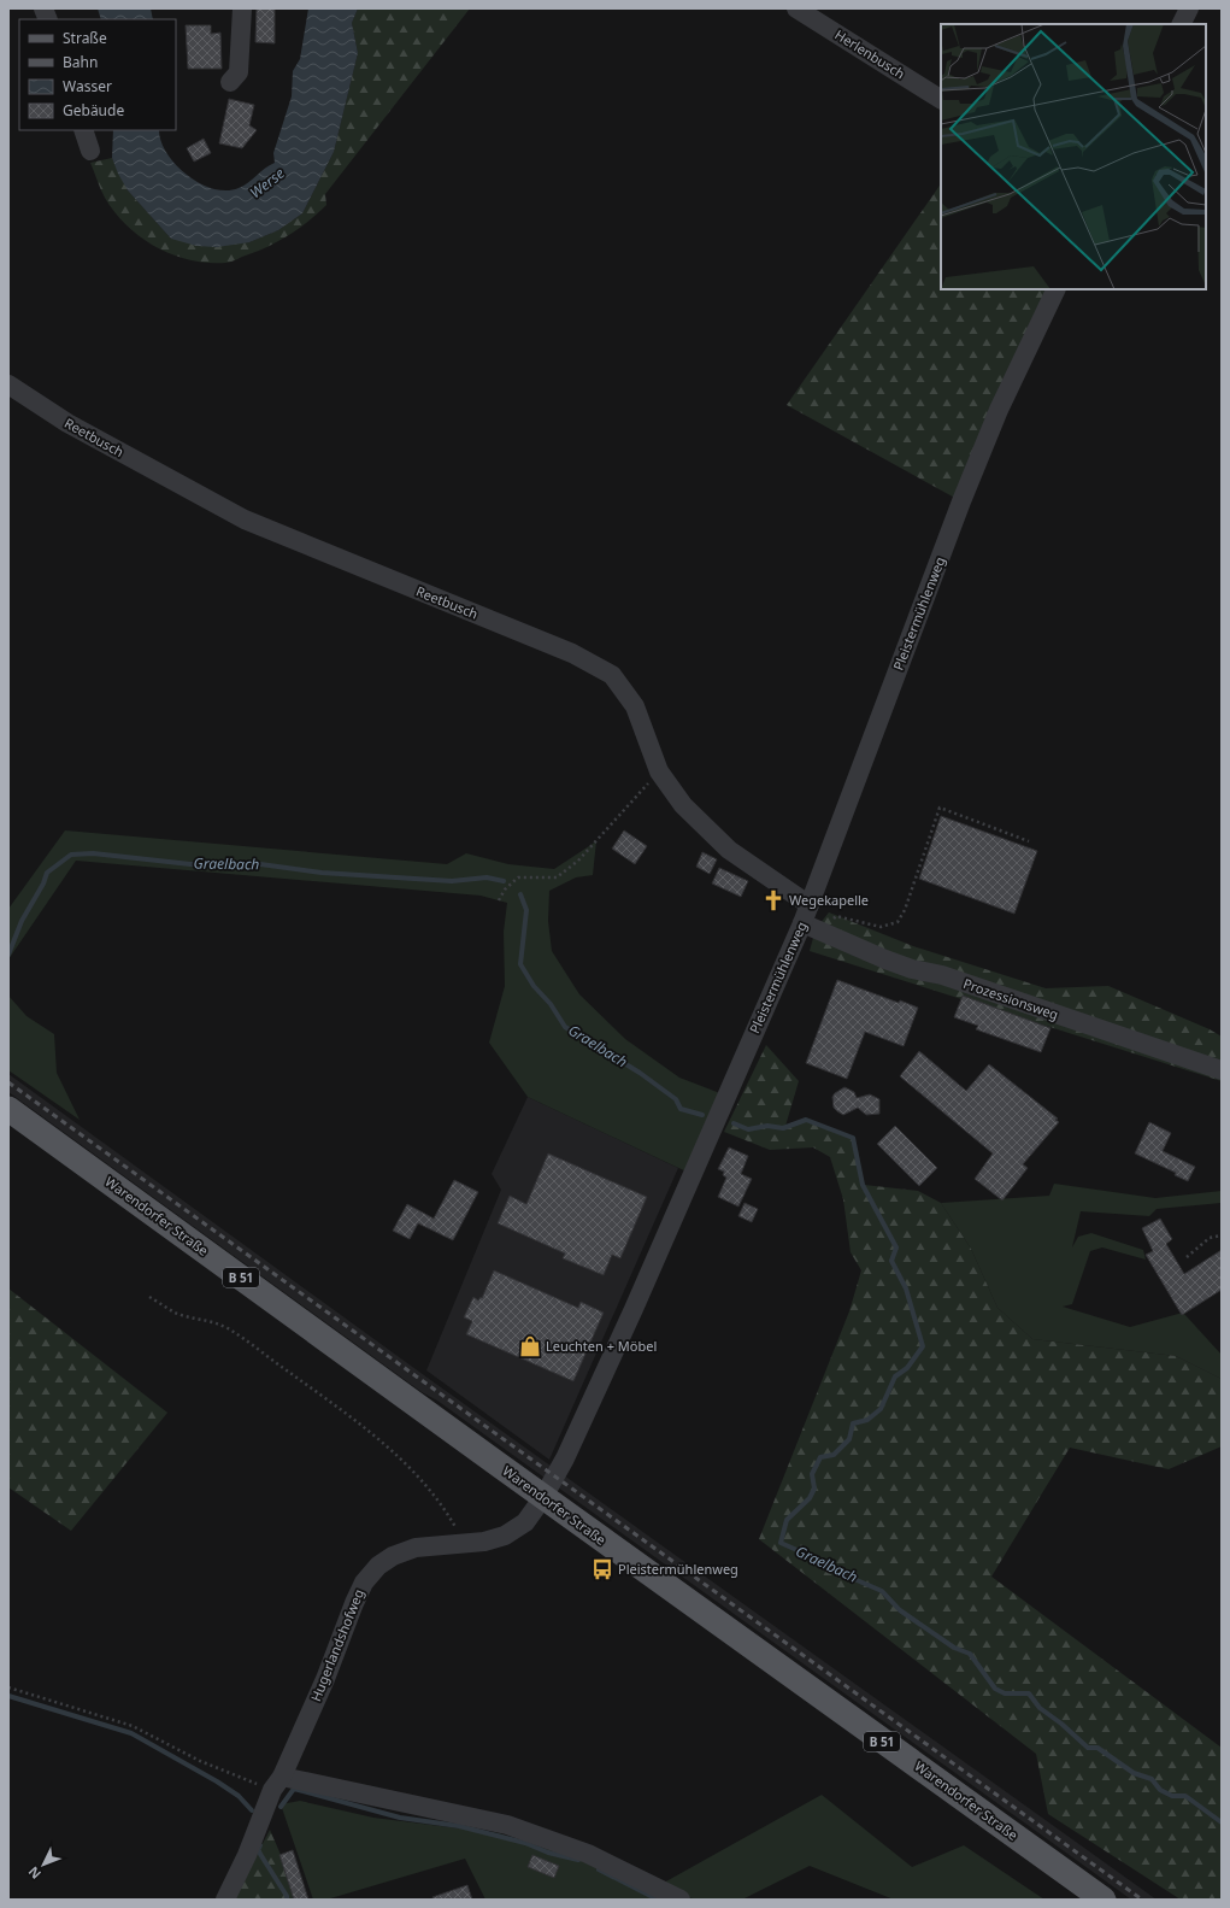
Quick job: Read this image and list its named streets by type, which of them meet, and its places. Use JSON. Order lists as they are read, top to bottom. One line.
{"streets":{"main road":["Warendorfer Straße","B 51"],"street":["Herlenbusch","Reetbusch","Pleistermühlenweg","Prozessionsweg","Hugerlandshofweg"]},"crossings":[["Reetbusch","Pleistermühlenweg"],["Pleistermühlenweg","Prozessionsweg"],["Pleistermühlenweg","Warendorfer Straße"],["Pleistermühlenweg","Hugerlandshofweg"],["Warendorfer Straße","Hugerlandshofweg"]],"water":["Werse","Graelbach"],"places":{"church":["Wegekapelle"],"shop":["Leuchten + Möbel"],"bus stop":["Pleistermühlenweg"]},"legend":["Straße","Bahn","Wasser","Gebäude"],"north":"bottom left"}
